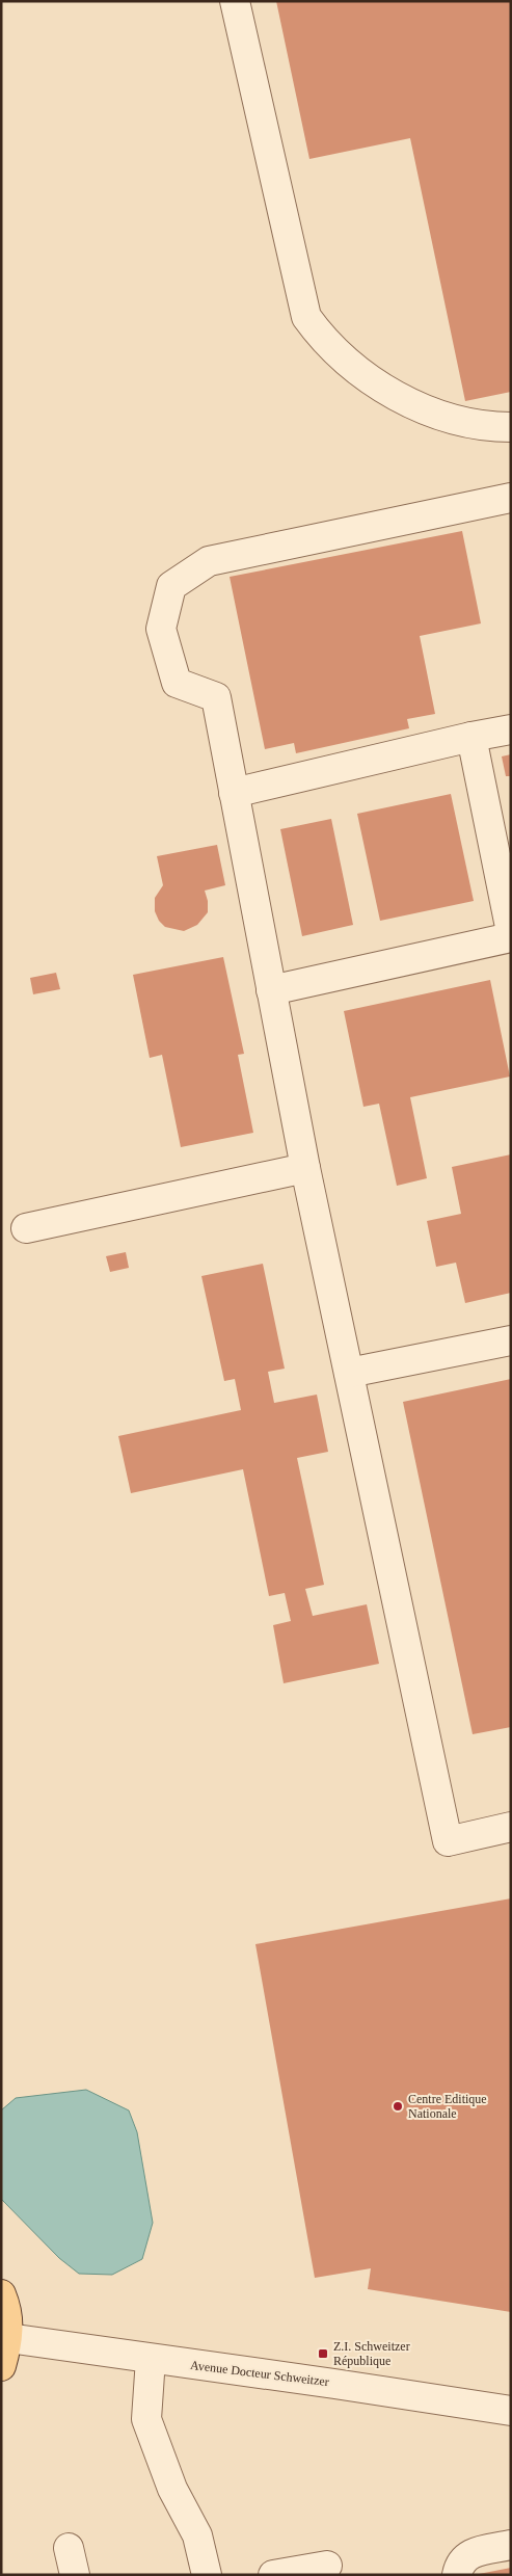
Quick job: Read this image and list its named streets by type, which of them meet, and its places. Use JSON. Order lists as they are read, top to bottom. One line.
{"streets":{"street":["Avenue Docteur Schweitzer"]},"places":{"other":["Centre Editique Nationale"],"transit":["Z.I. Schweitzer République"]}}
